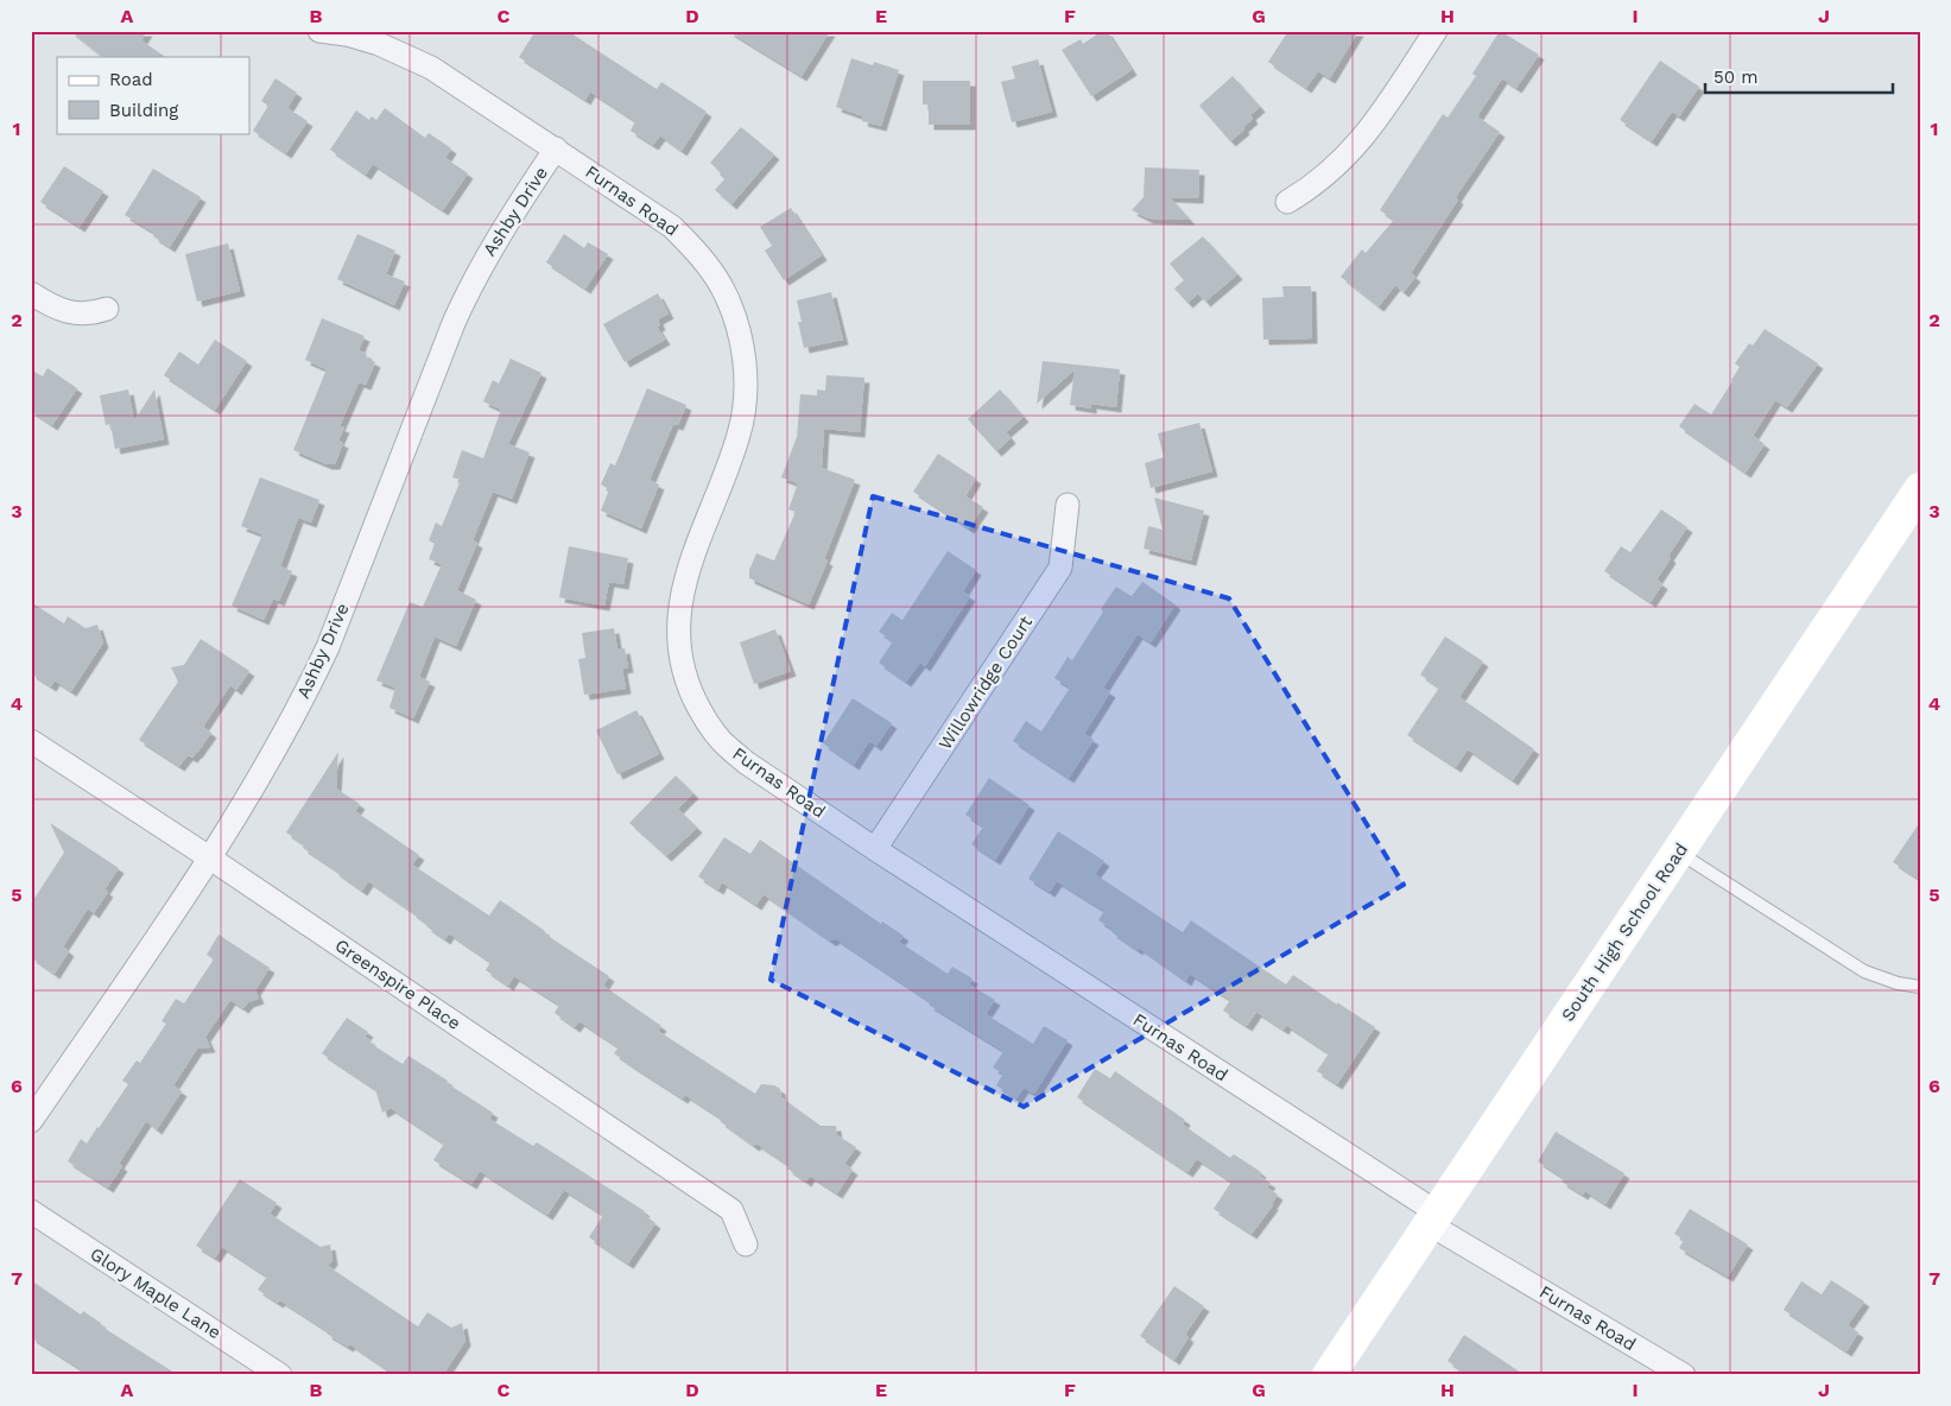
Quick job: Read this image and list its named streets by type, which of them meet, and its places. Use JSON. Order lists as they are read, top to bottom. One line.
{"streets":{"main road":["South High School Road"],"street":["Furnas Road","Ashby Drive","Willowridge Court","Greenspire Place","Glory Maple Lane"]},"crossings":[["Furnas Road","Ashby Drive"],["Furnas Road","Willowridge Court"],["Furnas Road","South High School Road"],["Ashby Drive","Greenspire Place"]],"legend":["Road","Building"],"scale_bar":"50 m","grid":{"columns":["A","B","C","D","E","F","G","H","I","J"],"rows":["1","2","3","4","5","6","7"]}}
